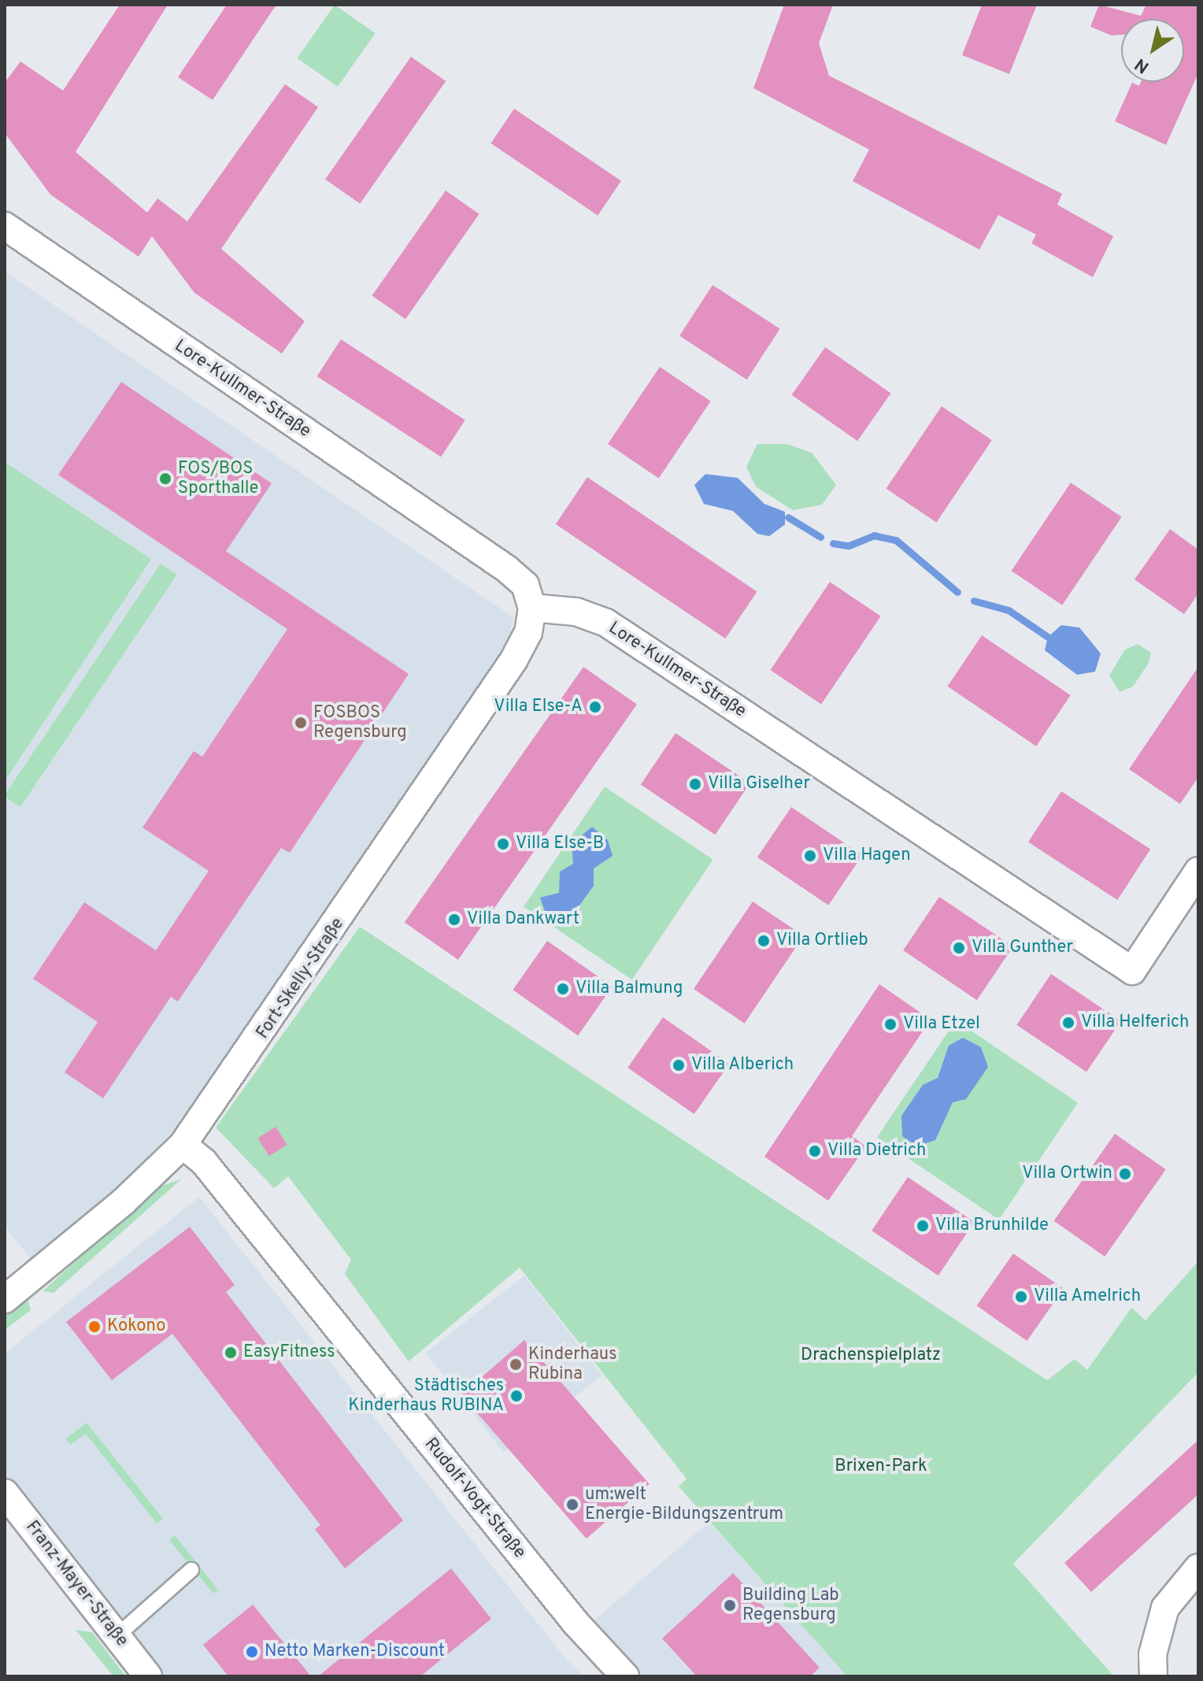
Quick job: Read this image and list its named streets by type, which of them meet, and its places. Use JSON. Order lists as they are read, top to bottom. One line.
{"streets":{"street":["Lore-Kullmer-Straße","Fort-Skelly-Straße","Rudolf-Vogt-Straße","Franz-Mayer-Straße"]},"crossings":[["Lore-Kullmer-Straße","Fort-Skelly-Straße"],["Fort-Skelly-Straße","Rudolf-Vogt-Straße"]],"parks":["Drachenspielplatz","Brixen-Park"],"places":["FOS/BOS Sporthalle","Villa Else-A","FOSBOS Regensburg","Villa Giselher","Villa Else-B","Villa Hagen","Villa Dankwart","Villa Ortlieb","Villa Gunther","Villa Balmung","Villa Helferich","Villa Etzel","Villa Alberich","Villa Dietrich","Villa Ortwin","Villa Brunhilde","Villa Amelrich","Kokono","EasyFitness","Kinderhaus Rubina","Städtisches Kinderhaus RUBINA","um:welt Energie-Bildungszentrum","Building Lab Regensburg","Netto Marken-Discount"],"north":"bottom left"}
